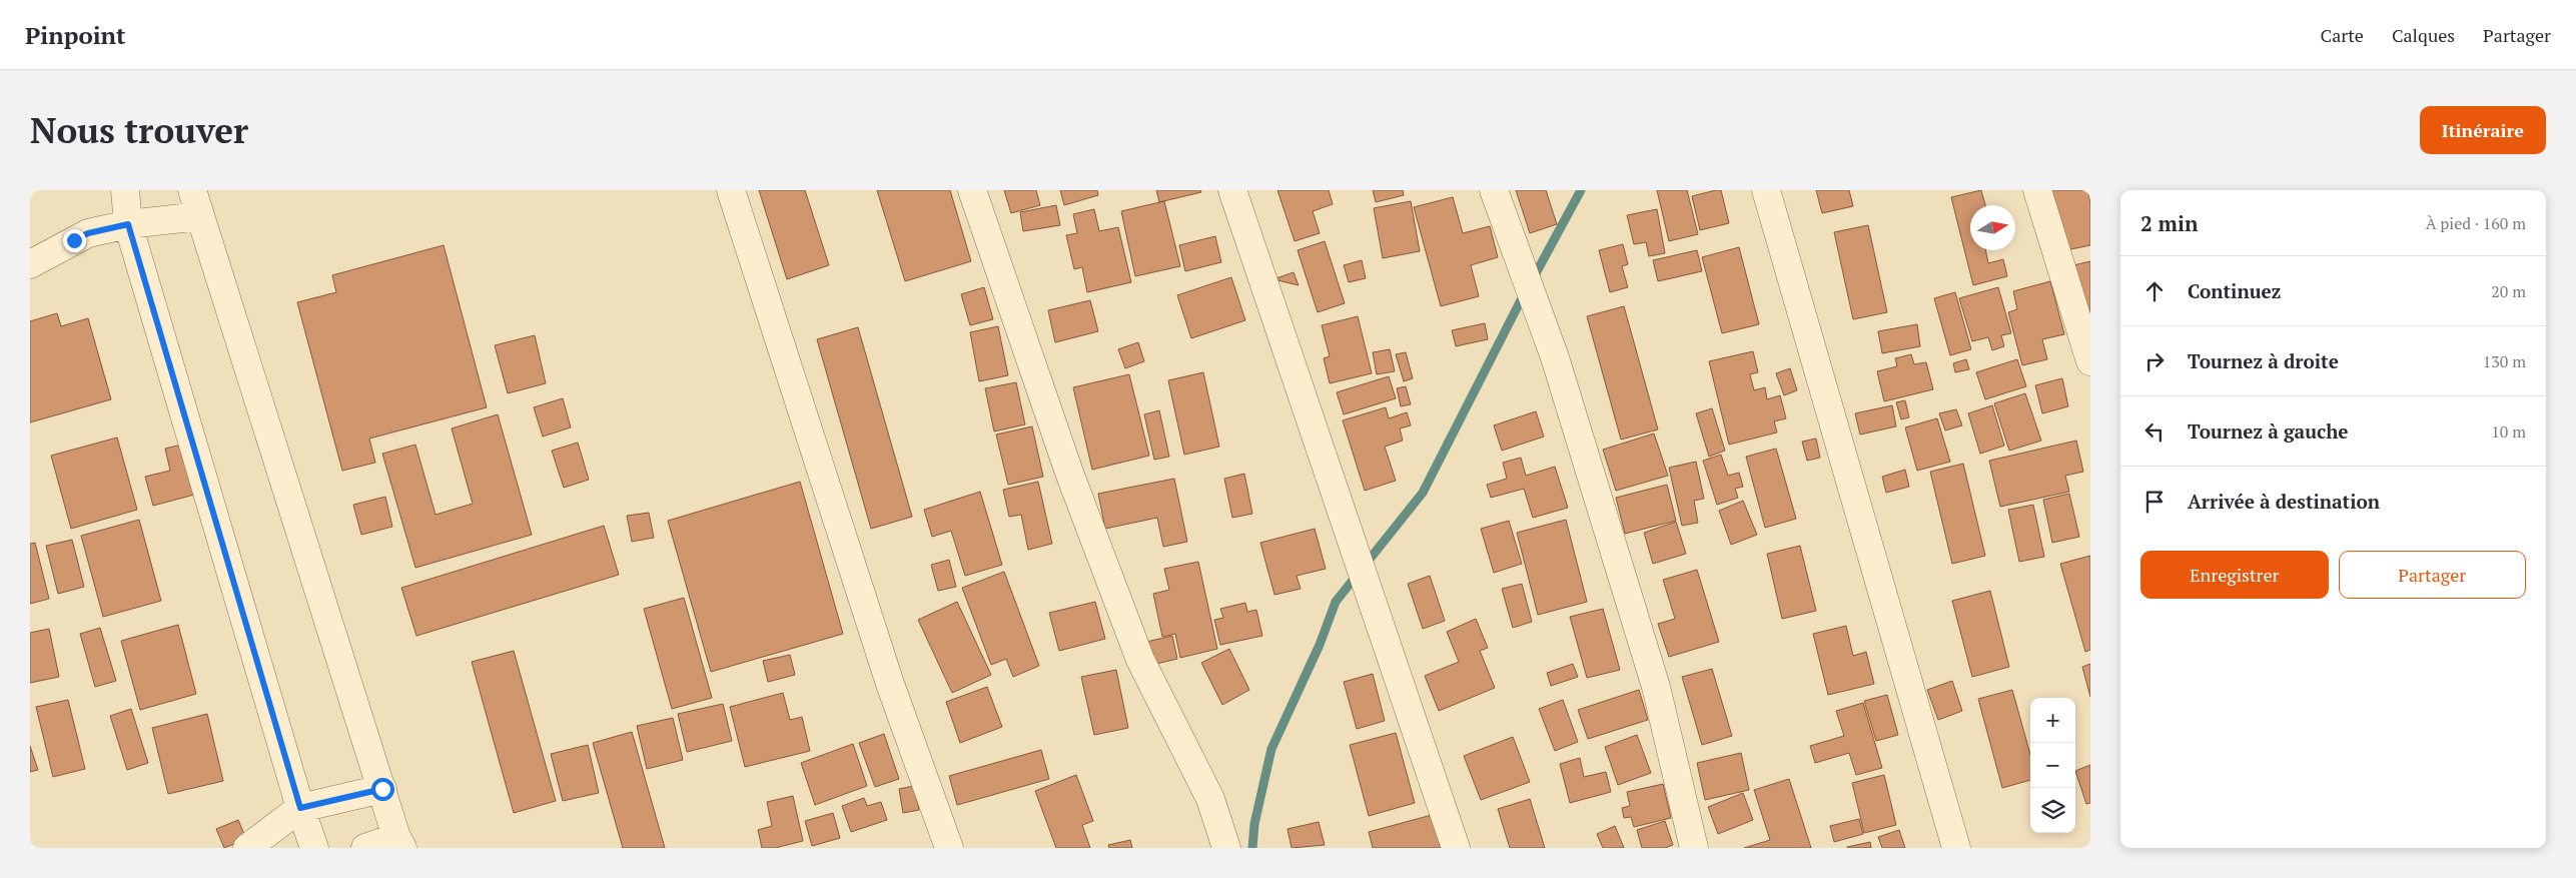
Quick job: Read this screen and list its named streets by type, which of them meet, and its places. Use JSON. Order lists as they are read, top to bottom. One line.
{"north":"right","page":{"header":"Pinpoint","nav":["Carte","Calques","Partager"],"buttons":["Itinéraire",["Enregistrer","Partager"]],"title":"Nous trouver","heading":["2 min","À pied · 160 m"],"list":[["Continuez","20 m"],["Tournez à droite","130 m"],["Tournez à gauche","10 m"],"Arrivée à destination"],"map_buttons":["+","−"]}}
